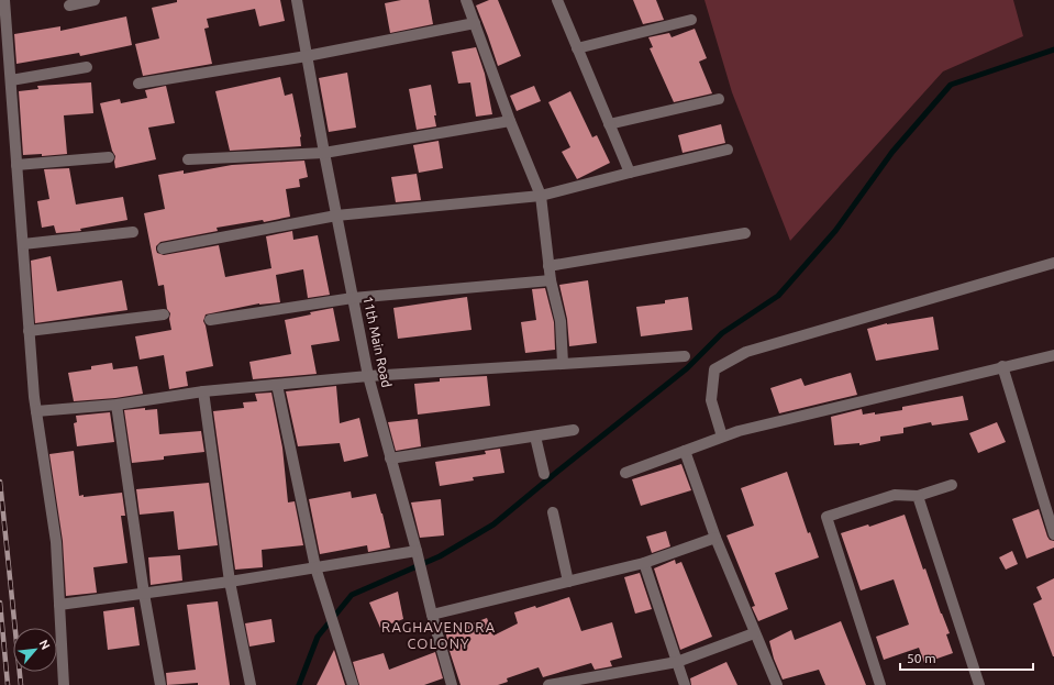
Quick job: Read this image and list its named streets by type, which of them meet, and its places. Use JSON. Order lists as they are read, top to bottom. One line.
{"streets":{"street":["11th Main Road"]},"districts":["RAGHAVENDRA COLONY"],"scale_bar":"50 m","north":"top right"}
